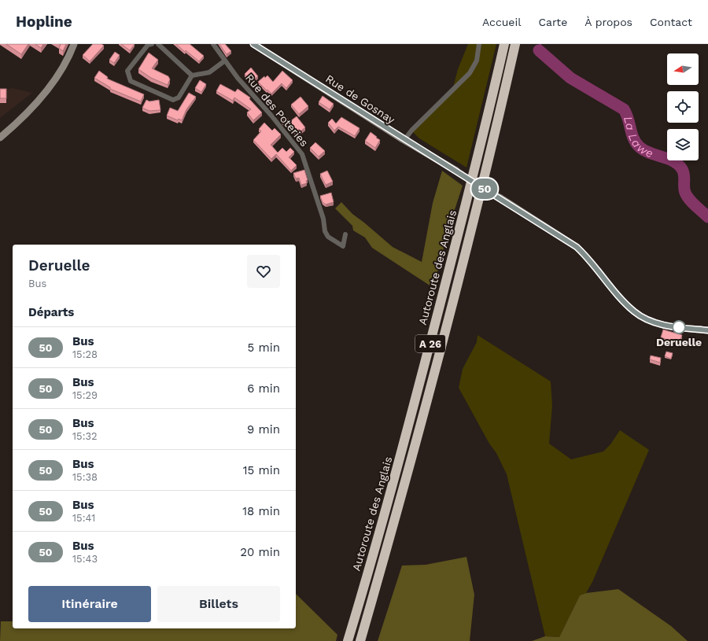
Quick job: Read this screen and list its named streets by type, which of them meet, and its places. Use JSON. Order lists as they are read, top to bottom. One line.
{"streets":{"highway":["Autoroute des Anglais","A 26"],"street":["Rue de Gosnay","Rue des Poteries"]},"water":["La Lawe"],"places":["Deruelle"],"lines":["bus line 50"],"north":"left","page":{"header":"Hopline","nav":["Accueil","Carte","À propos","Contact"],"on_map":"50","heading":[["Deruelle","Bus"],"Départs"],"list":[{"mark":"50","name":"Bus","note":"15:28","value":"5 min"},{"mark":"50","name":"Bus","note":"15:29","value":"6 min"},{"mark":"50","name":"Bus","note":"15:32","value":"9 min"},{"mark":"50","name":"Bus","note":"15:38","value":"15 min"},{"mark":"50","name":"Bus","note":"15:41","value":"18 min"},{"mark":"50","name":"Bus","note":"15:43","value":"20 min"}],"buttons":["Itinéraire","Billets"]}}
